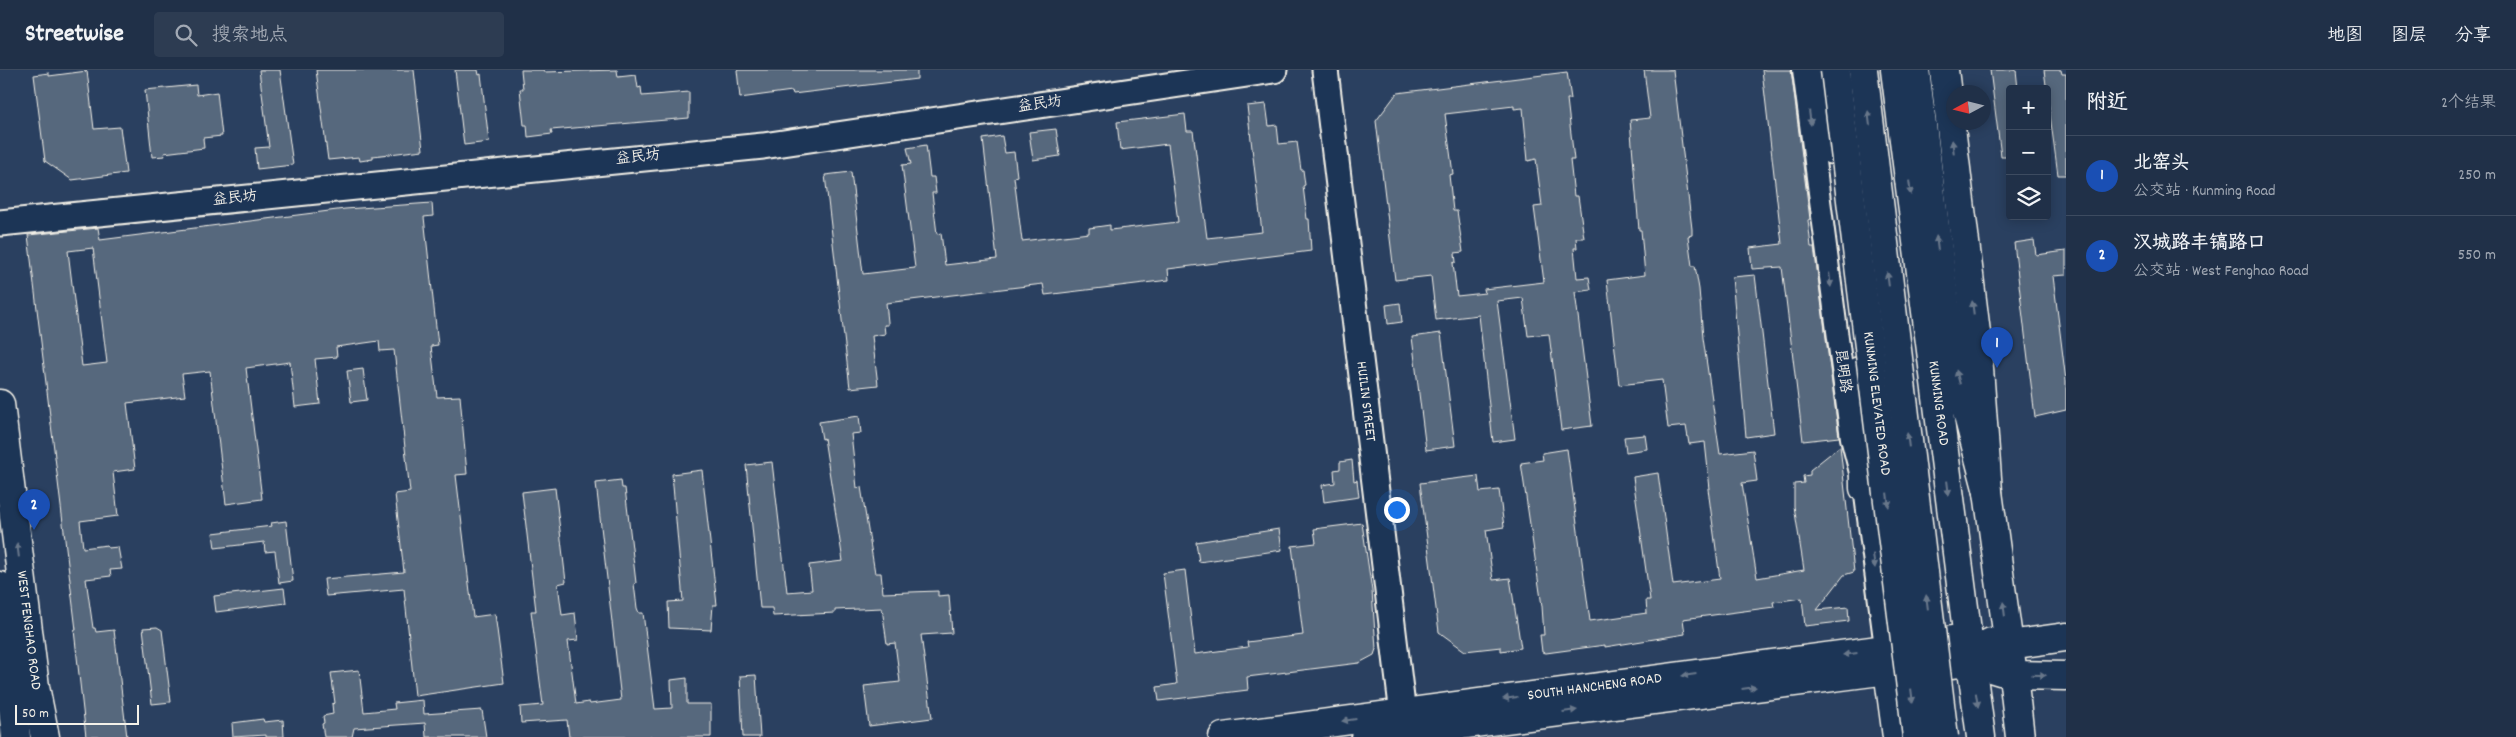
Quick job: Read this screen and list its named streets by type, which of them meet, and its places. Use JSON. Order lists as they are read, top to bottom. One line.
{"streets":{"main road":["KUNMING ELEVATED ROAD","KUNMING ROAD","WEST FENGHAO ROAD","SOUTH HANCHENG ROAD"],"street":["益民坊","昆明路","HUILIN STREET"]},"crossings":[["昆明路","SOUTH HANCHENG ROAD"],["HUILIN STREET","SOUTH HANCHENG ROAD"],["KUNMING ROAD","SOUTH HANCHENG ROAD"]],"one_way":["昆明路"],"scale_bar":"50 m","north":"left","page":{"header":"Streetwise","search":"搜索地点","nav":["地图","图层","分享"],"heading":["附近","2个结果"],"map_buttons":["+","−"],"list":[{"mark":"1","name":"北窑头","note":"公交站 · Kunming Road","value":"250 m"},{"mark":"2","name":"汉城路丰镐路口","note":"公交站 · West Fenghao Road","value":"550 m"}],"pins":["1","2"],"scale":"50 m"}}
